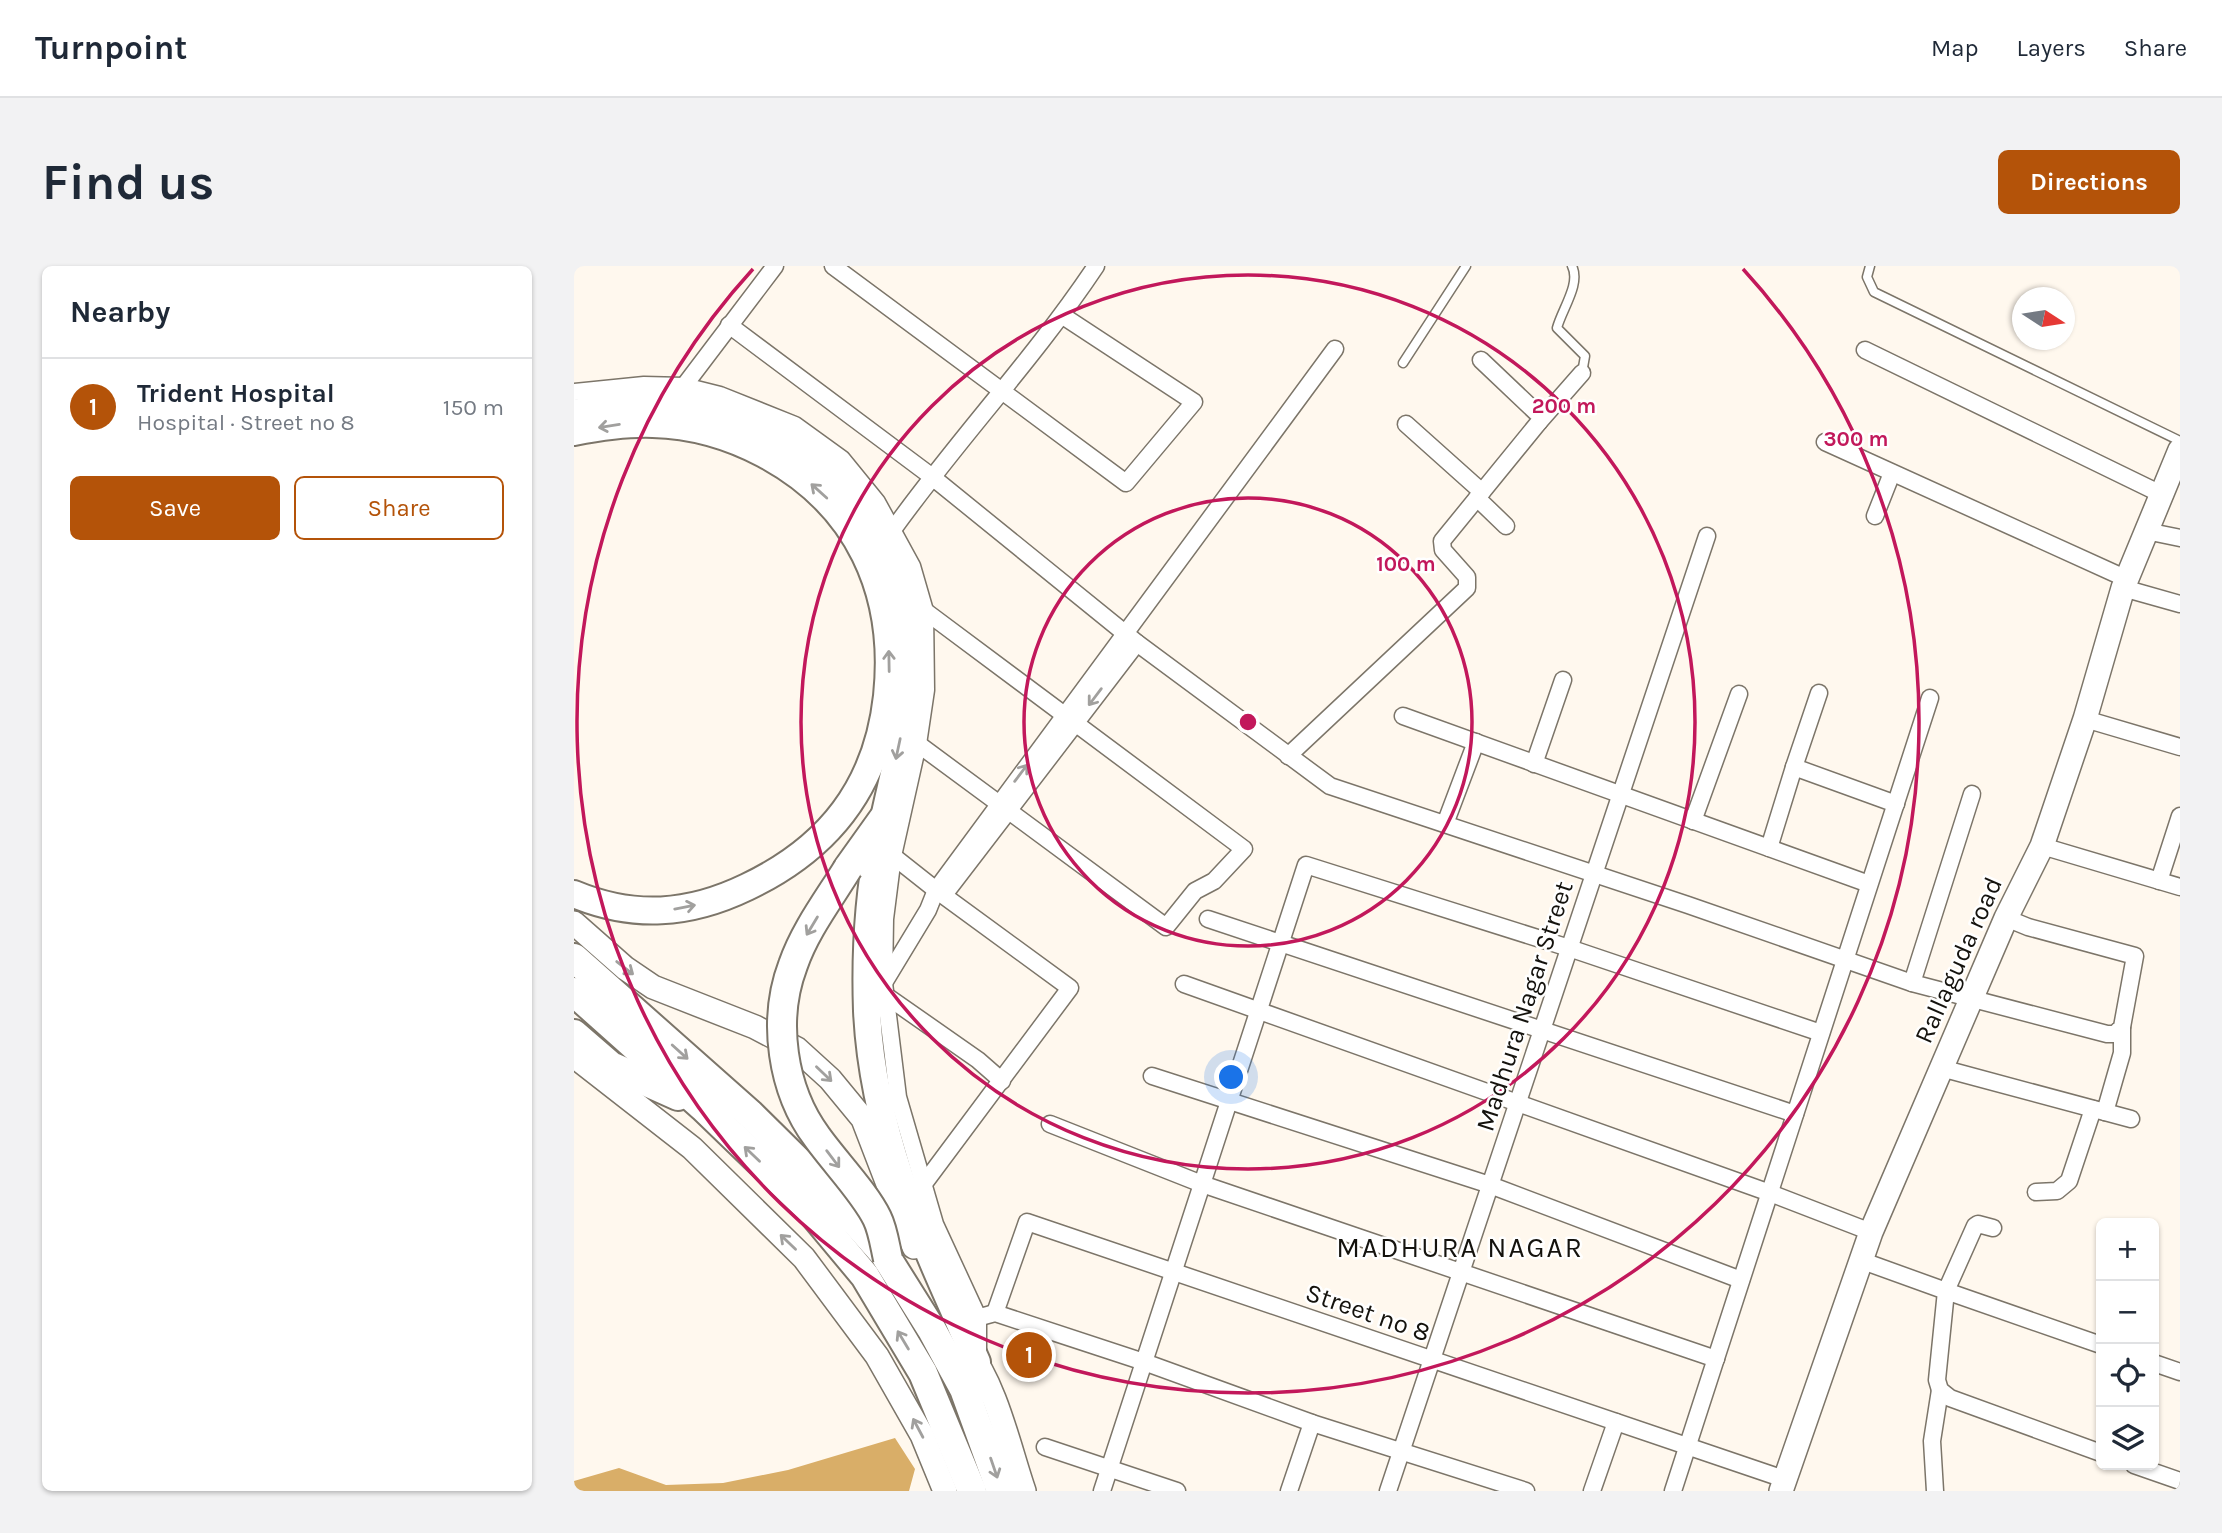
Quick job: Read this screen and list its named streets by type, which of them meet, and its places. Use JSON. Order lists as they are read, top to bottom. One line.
{"streets":{"main road":["Rallaguda road"],"street":["Madhura Nagar Street","Street no 8"]},"crossings":[["Rallaguda road","Street no 8"],["Madhura Nagar Street","Street no 8"]],"districts":["MADHURA NAGAR"],"north":"right","page":{"header":"Turnpoint","nav":["Map","Layers","Share"],"buttons":["Directions",["Save","Share"]],"title":"Find us","heading":"Nearby","list":[{"mark":"1","name":"Trident Hospital","note":"Hospital · Street no 8","value":"150 m"}],"map_buttons":["+","−"],"pins":"1"},"rings":["200 m","300 m","100 m"]}
